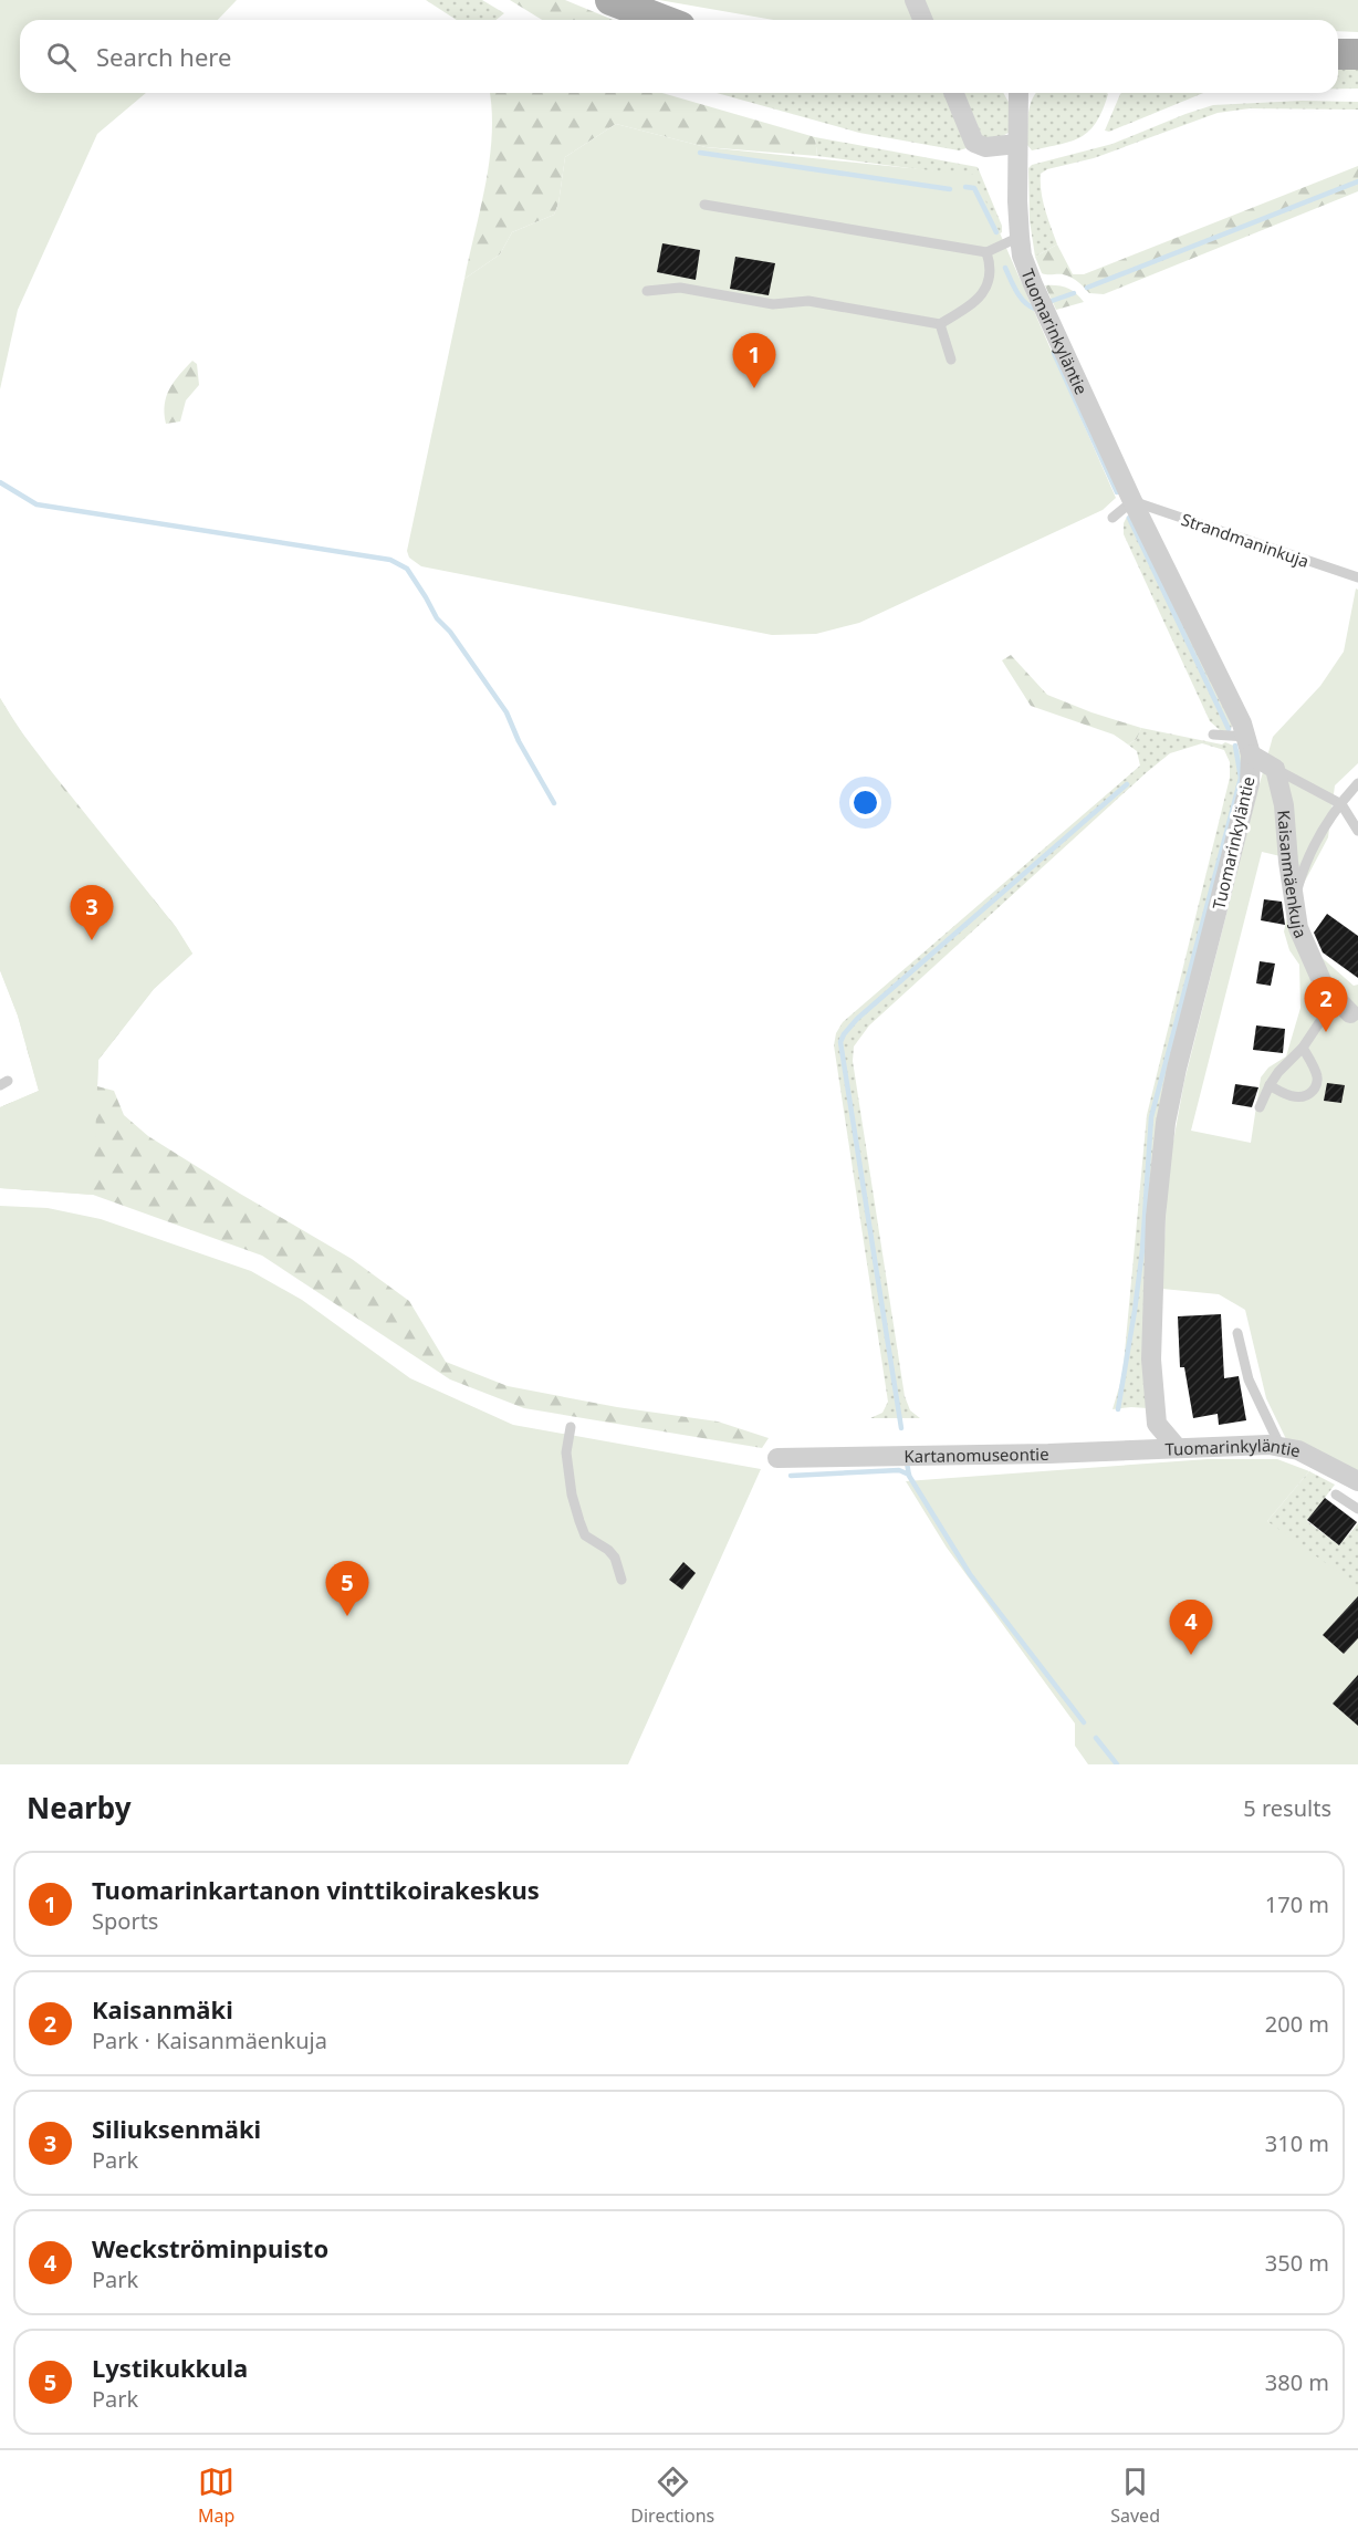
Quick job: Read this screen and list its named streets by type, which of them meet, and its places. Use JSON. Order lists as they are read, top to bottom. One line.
{"streets":{"street":["Tuomarinkyläntie","Kaisanmäenkuja","Kartanomuseontie"],"lane":["Strandmaninkuja"]},"crossings":[["Tuomarinkyläntie","Strandmaninkuja"],["Tuomarinkyläntie","Kartanomuseontie"]],"page":{"search":"Search here","pins":["1","3","2","5","4"],"heading":["Nearby","5 results"],"list":[{"mark":"1","name":"Tuomarinkartanon vinttikoirakeskus","note":"Sports","value":"170 m"},{"mark":"2","name":"Kaisanmäki","note":"Park · Kaisanmäenkuja","value":"200 m"},{"mark":"3","name":"Siliuksenmäki","note":"Park","value":"310 m"},{"mark":"4","name":"Weckströminpuisto","note":"Park","value":"350 m"},{"mark":"5","name":"Lystikukkula","note":"Park","value":"380 m"}],"nav":["Map","Directions","Saved"]}}
